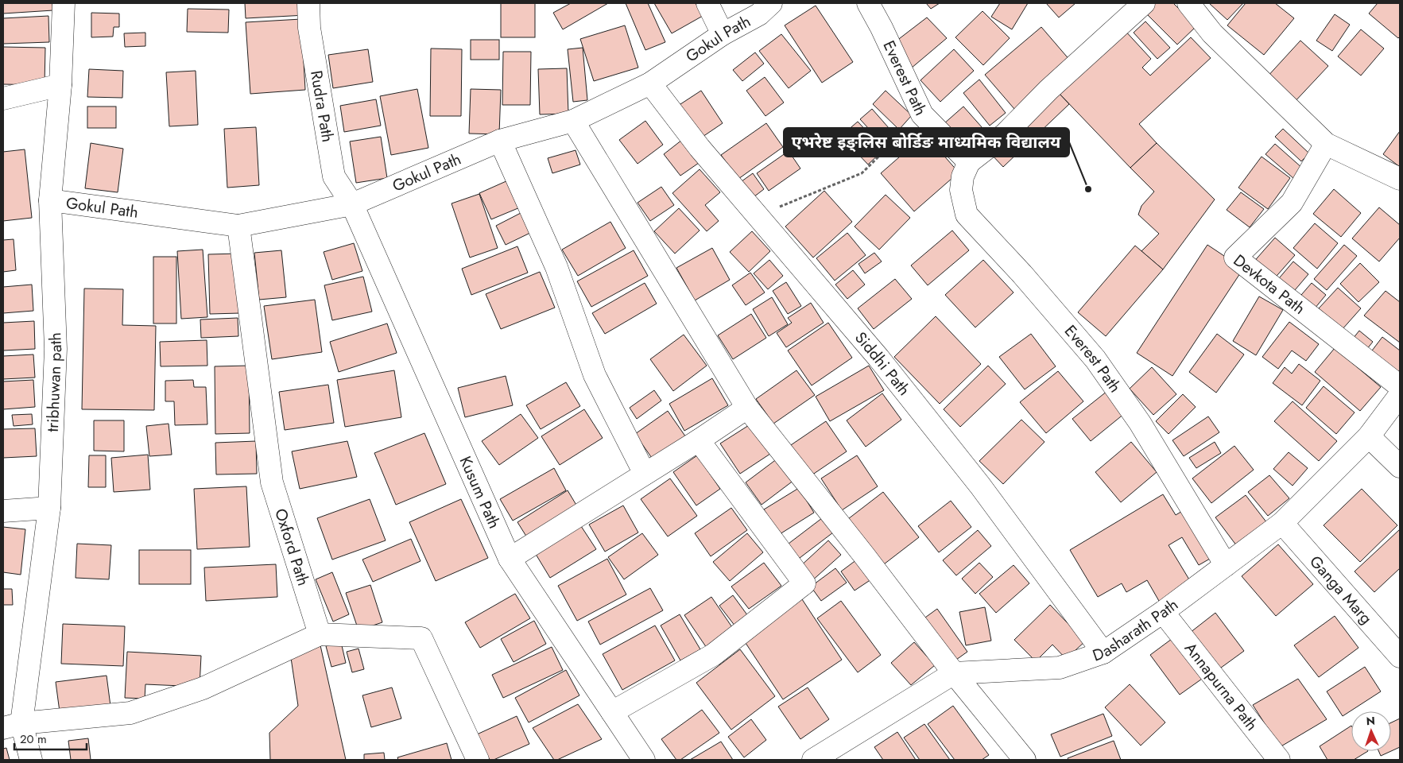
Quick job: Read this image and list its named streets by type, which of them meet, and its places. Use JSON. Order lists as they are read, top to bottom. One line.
{"streets":{"street":["Gokul Path","Everest Path","Rudra Path","Devkota Path","Siddhi Path","tribhuwan path","Kusum Path","Oxford Path","Ganga Marg","Dasharath Path","Annapurna Path"]},"crossings":[["Gokul Path","Rudra Path"],["Gokul Path","Siddhi Path"],["Gokul Path","tribhuwan path"],["Gokul Path","Kusum Path"],["Gokul Path","Oxford Path"],["Everest Path","Dasharath Path"],["Rudra Path","Kusum Path"],["Siddhi Path","Dasharath Path"],["Ganga Marg","Dasharath Path"],["Dasharath Path","Annapurna Path"]],"places":["एभरेष्ट इङ्लिस बोर्डिङ माध्यमिक विद्यालय"],"scale_bar":"20 m","north":"top"}
